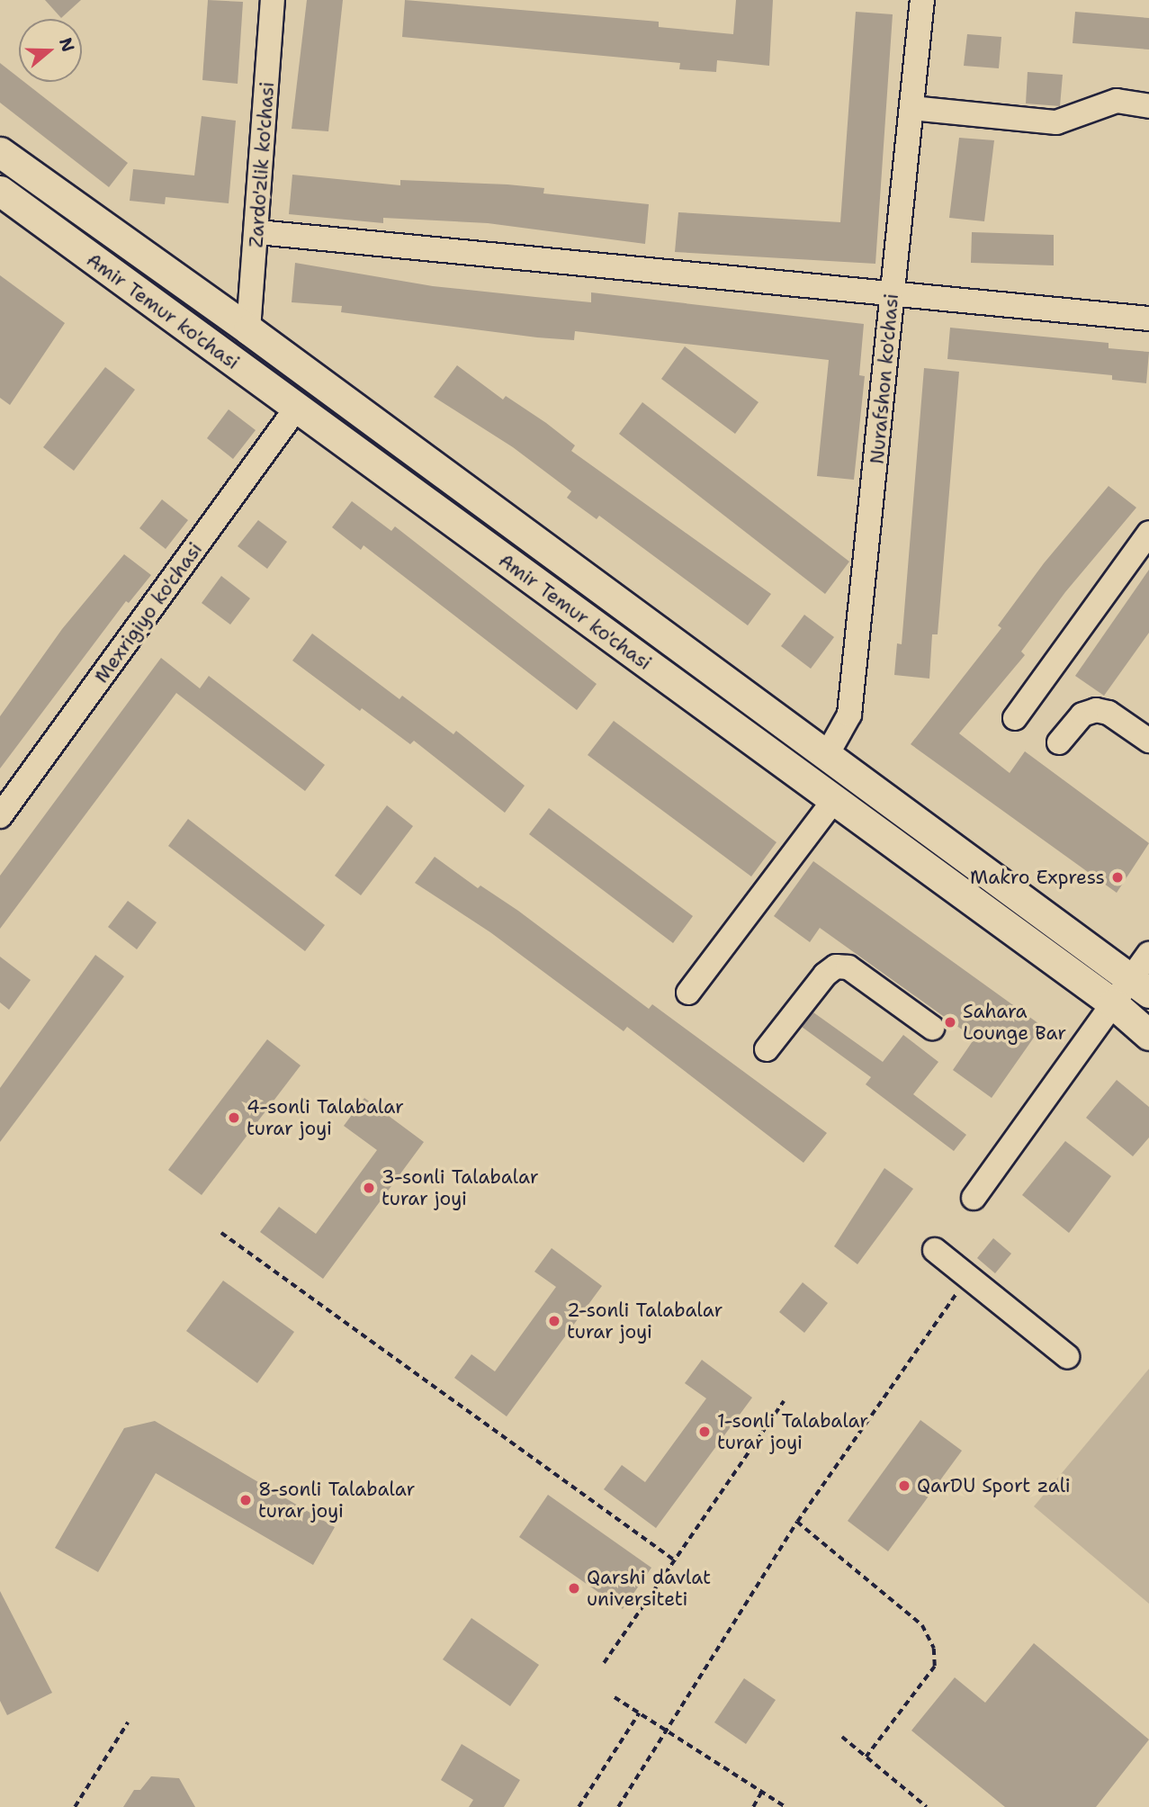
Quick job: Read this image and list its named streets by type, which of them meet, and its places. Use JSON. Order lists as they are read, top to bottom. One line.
{"streets":{"main road":["Amir Temur ko'chasi"],"street":["Zardo'zlik ko'chasi","Nurafshon ko'chasi","Mexrigiyo ko'chasi"]},"crossings":[["Zardo'zlik ko'chasi","Amir Temur ko'chasi"],["Amir Temur ko'chasi","Nurafshon ko'chasi"],["Amir Temur ko'chasi","Mexrigiyo ko'chasi"]],"places":["Makro Express","Sahara Lounge Bar","4-sonli Talabalar turar joyi","3-sonli Talabalar turar joyi","2-sonli Talabalar turar joyi","1-sonli Talabalar turar joyi","QarDU Sport zali","8-sonli Talabalar turar joyi","Qarshi davlat universiteti"],"north":"right"}
